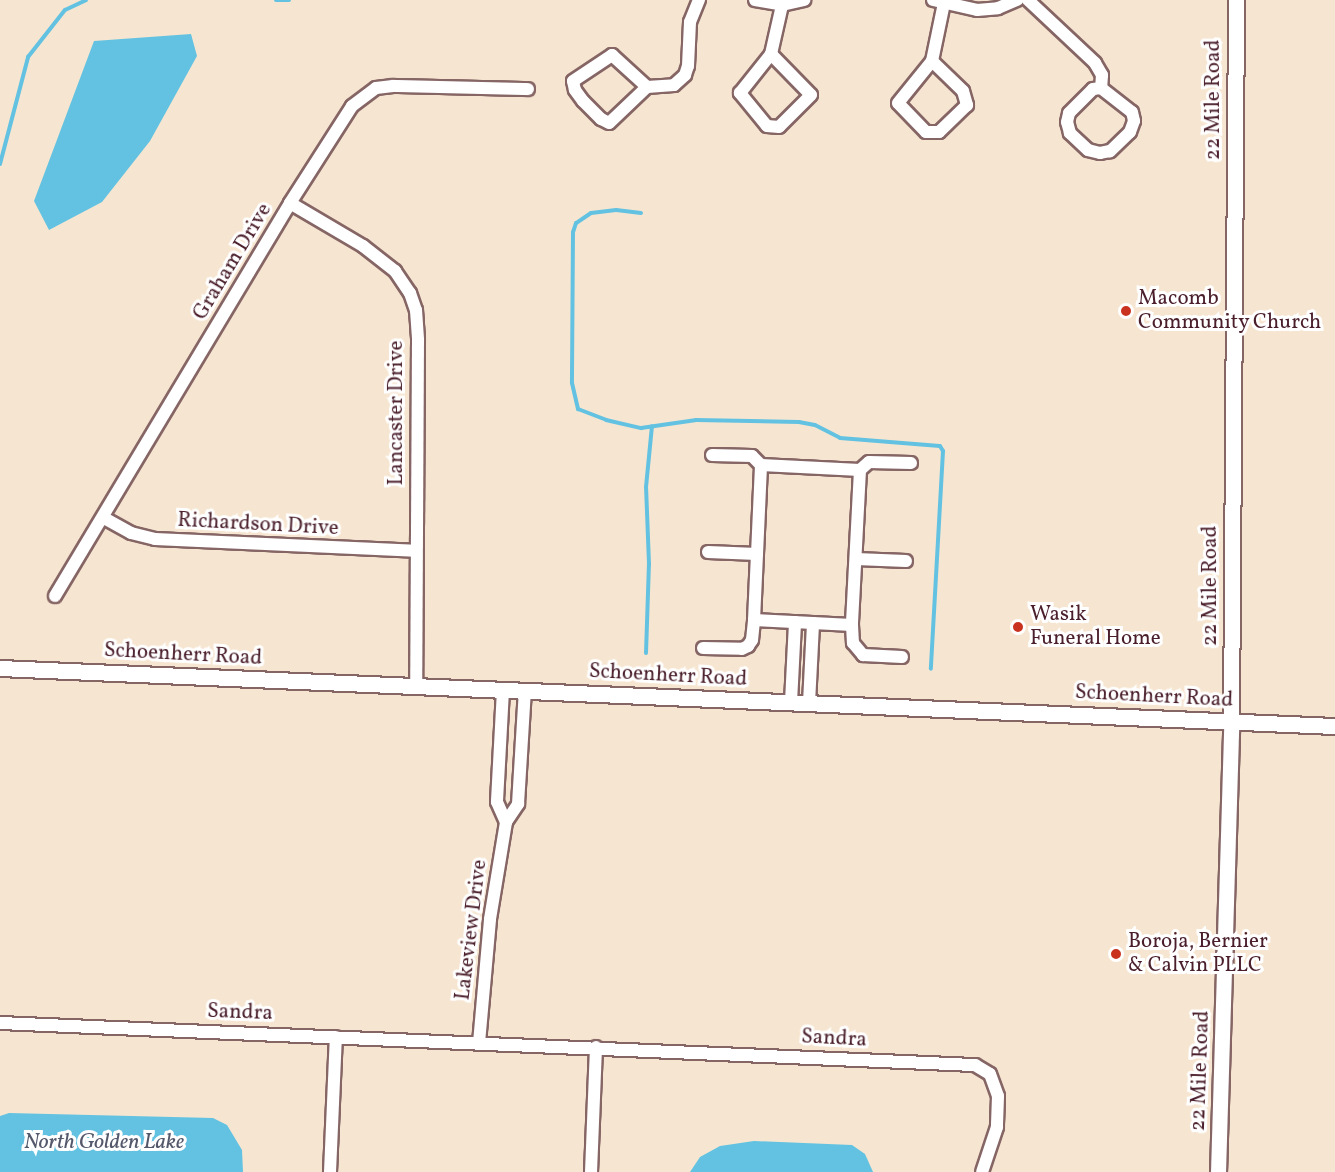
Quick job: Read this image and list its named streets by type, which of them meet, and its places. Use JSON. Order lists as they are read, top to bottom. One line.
{"streets":{"street":["22 Mile Road","Graham Drive","Lancaster Drive","Richardson Drive","Schoenherr Road","Lakeview Drive","Sandra"]},"crossings":[["22 Mile Road","Schoenherr Road"],["Graham Drive","Lancaster Drive"],["Graham Drive","Richardson Drive"],["Lancaster Drive","Richardson Drive"],["Lancaster Drive","Schoenherr Road"],["Schoenherr Road","Lakeview Drive"],["Lakeview Drive","Sandra"]],"water":["North Golden Lake"],"places":["Macomb Community Church","Wasik Funeral Home","Boroja, Bernier & Calvin PLLC"]}
